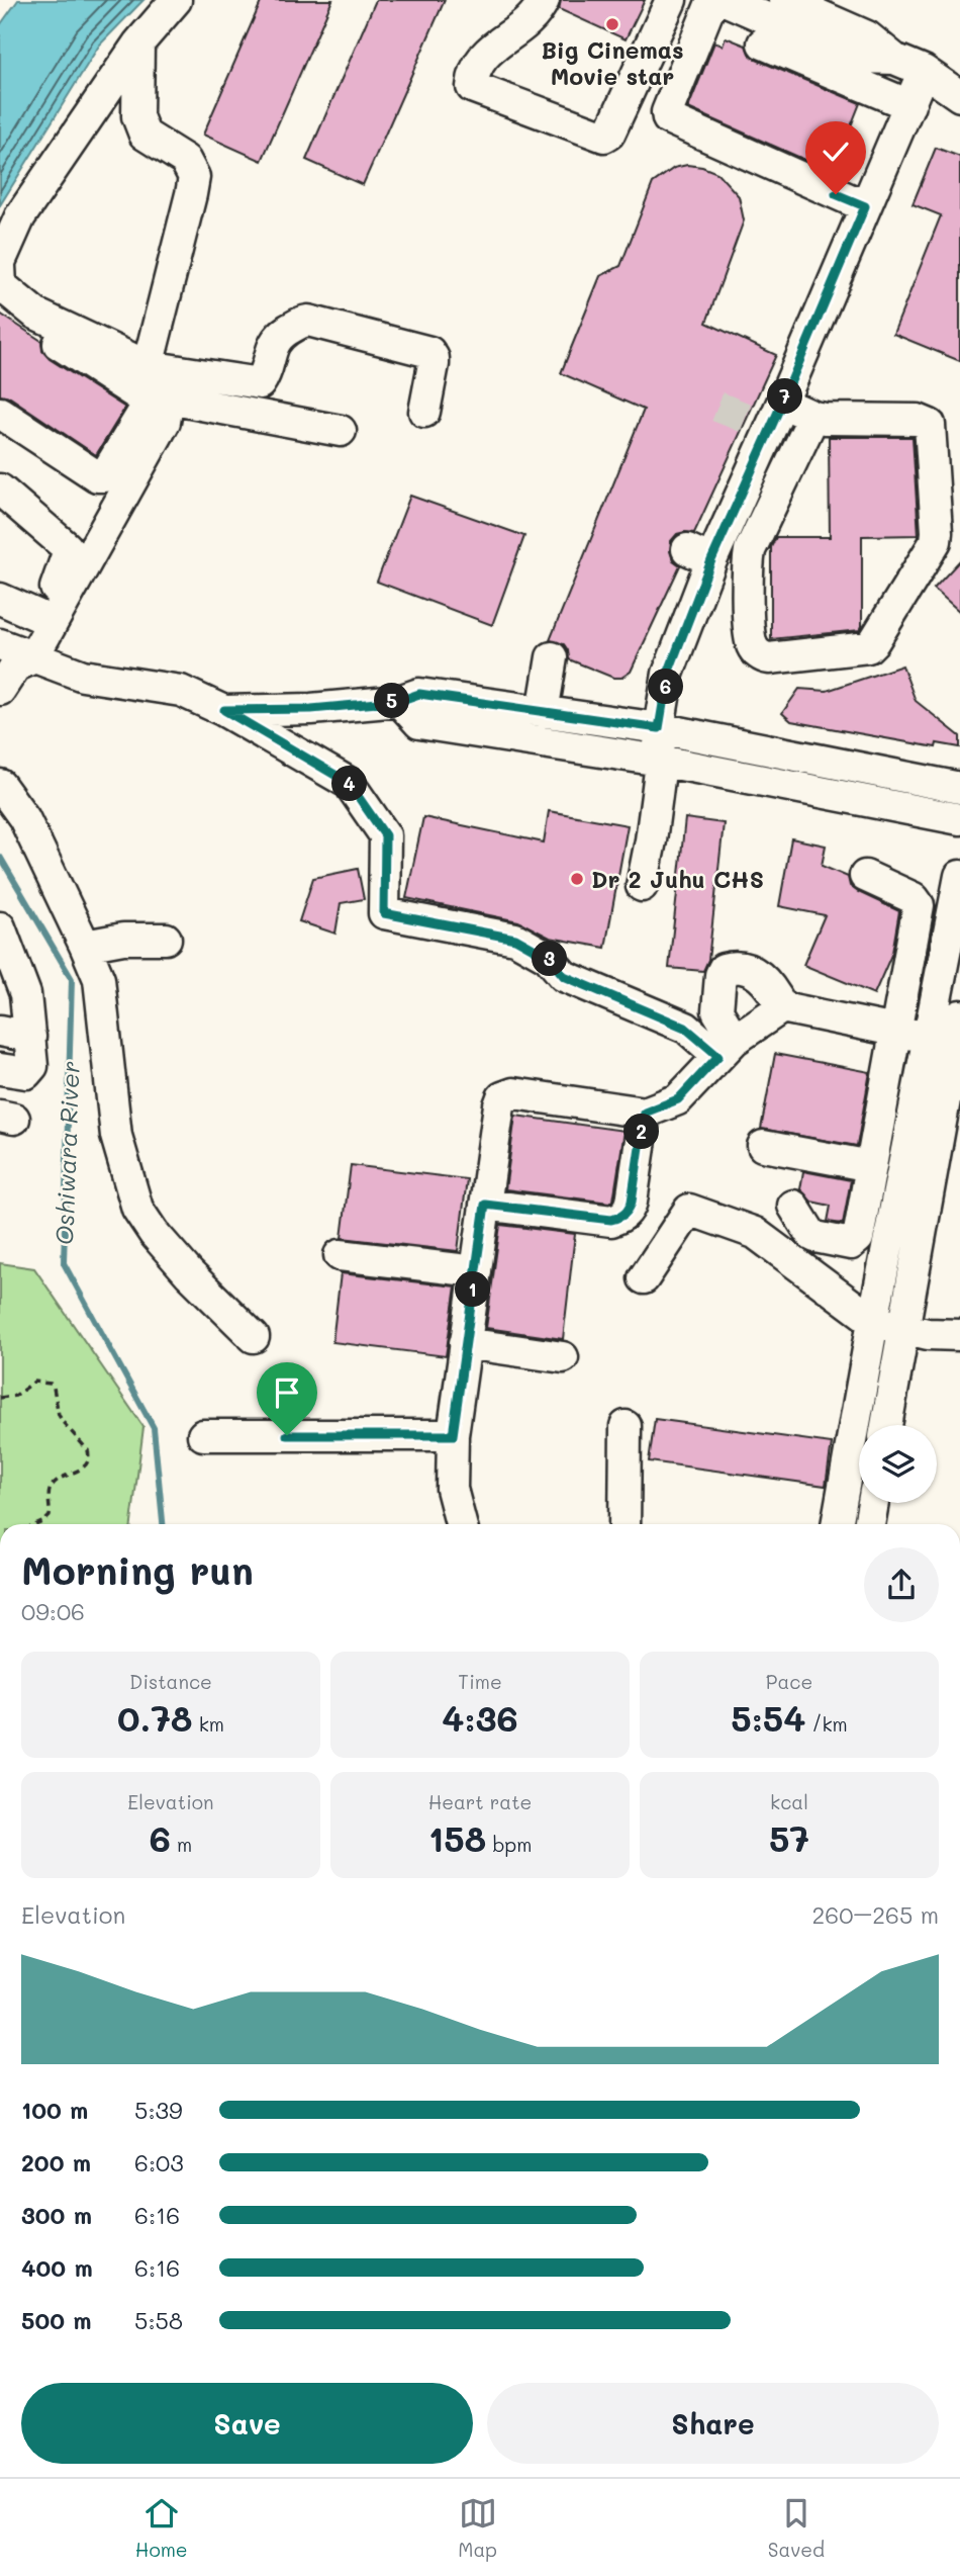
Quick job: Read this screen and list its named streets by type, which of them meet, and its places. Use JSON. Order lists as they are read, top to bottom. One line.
{"water":["Oshiwara River"],"places":["Big Cinemas Movie star","Dr 2 Juhu CHS"],"page":{"pins":["7","6","5","4","3","2","1"],"heading":["Morning run","09:06"],"stats":[["Distance","0.78 km"],["Time","4:36"],["Pace","5:54 /km"],["Elevation","6 m"],["Heart rate","158 bpm"],["kcal","57"]],"chart":["Elevation","260–265 m"],"list":[{"name":"100 m","note":"5:39"},{"name":"200 m","note":"6:03"},{"name":"300 m","note":"6:16"},{"name":"400 m","note":"6:16"},{"name":"500 m","note":"5:58"}],"buttons":["Save","Share"],"tabs":["Home","Map","Saved"]}}
